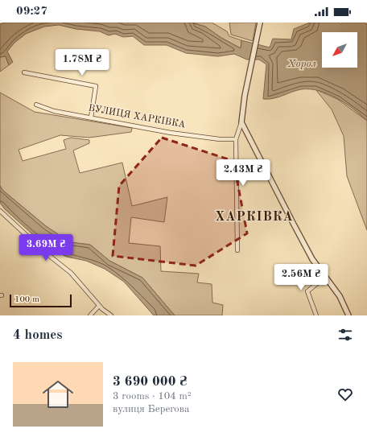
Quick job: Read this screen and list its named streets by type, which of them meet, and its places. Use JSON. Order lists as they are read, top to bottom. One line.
{"streets":{"street":["ВУЛИЦЯ ХАРКІВКА"]},"districts":["ХАРКІВКА"],"water":["Хорол"],"scale_bar":"100 m","north":"bottom left","page":{"status":"09:27","price":["1.78M ₴","2.43M ₴","3.69M ₴","2.56M ₴"],"scale":"100 m","heading":"4 homes","list":[{"name":"3 690 000 ₴","note":"3 rooms · 104 m² · вулиця Берегова"}]}}
